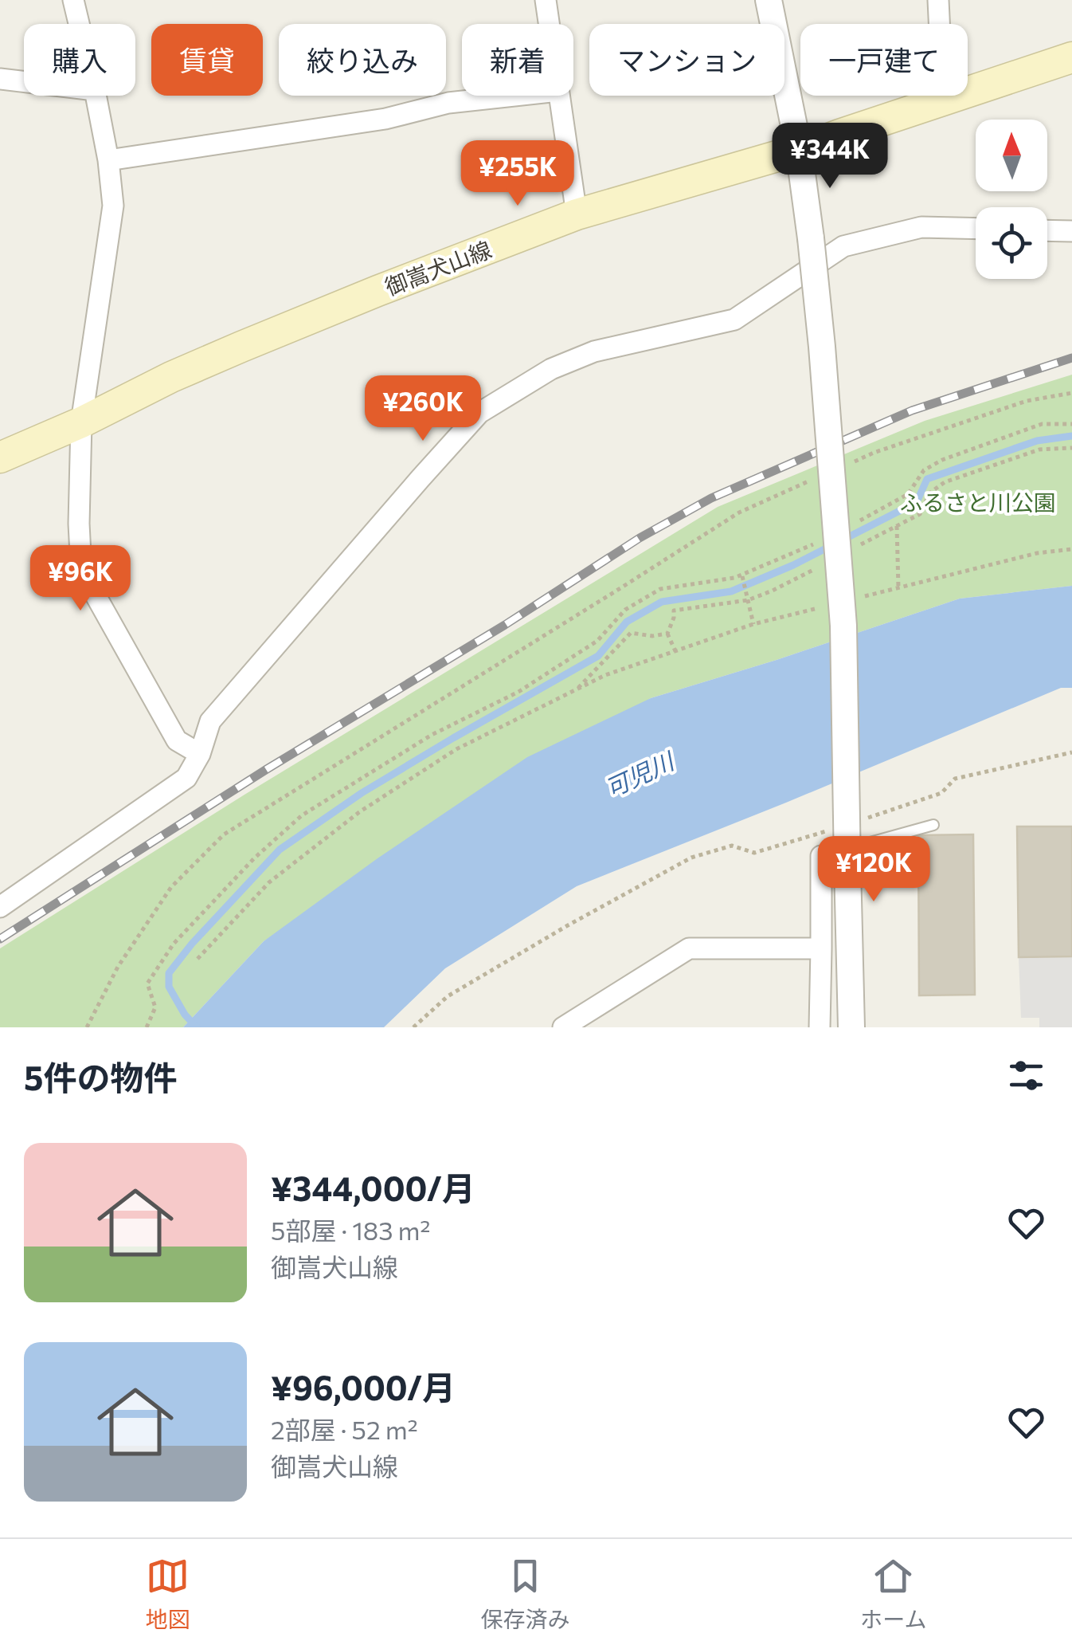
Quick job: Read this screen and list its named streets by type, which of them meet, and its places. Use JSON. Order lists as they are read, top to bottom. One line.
{"streets":{"main road":["御嵩犬山線"]},"water":["可児川"],"parks":["ふるさと川公園"],"north":"top","page":{"chip":["購入","賃貸","絞り込み","新着","マンション","一戸建て"],"price":["¥344K","¥255K","¥260K","¥96K","¥120K"],"heading":"5件の物件","list":[{"name":"¥344,000/月","note":"5部屋 · 183 m² · 御嵩犬山線"},{"name":"¥96,000/月","note":"2部屋 · 52 m² · 御嵩犬山線"}],"tabs":["地図","保存済み","ホーム"]}}
